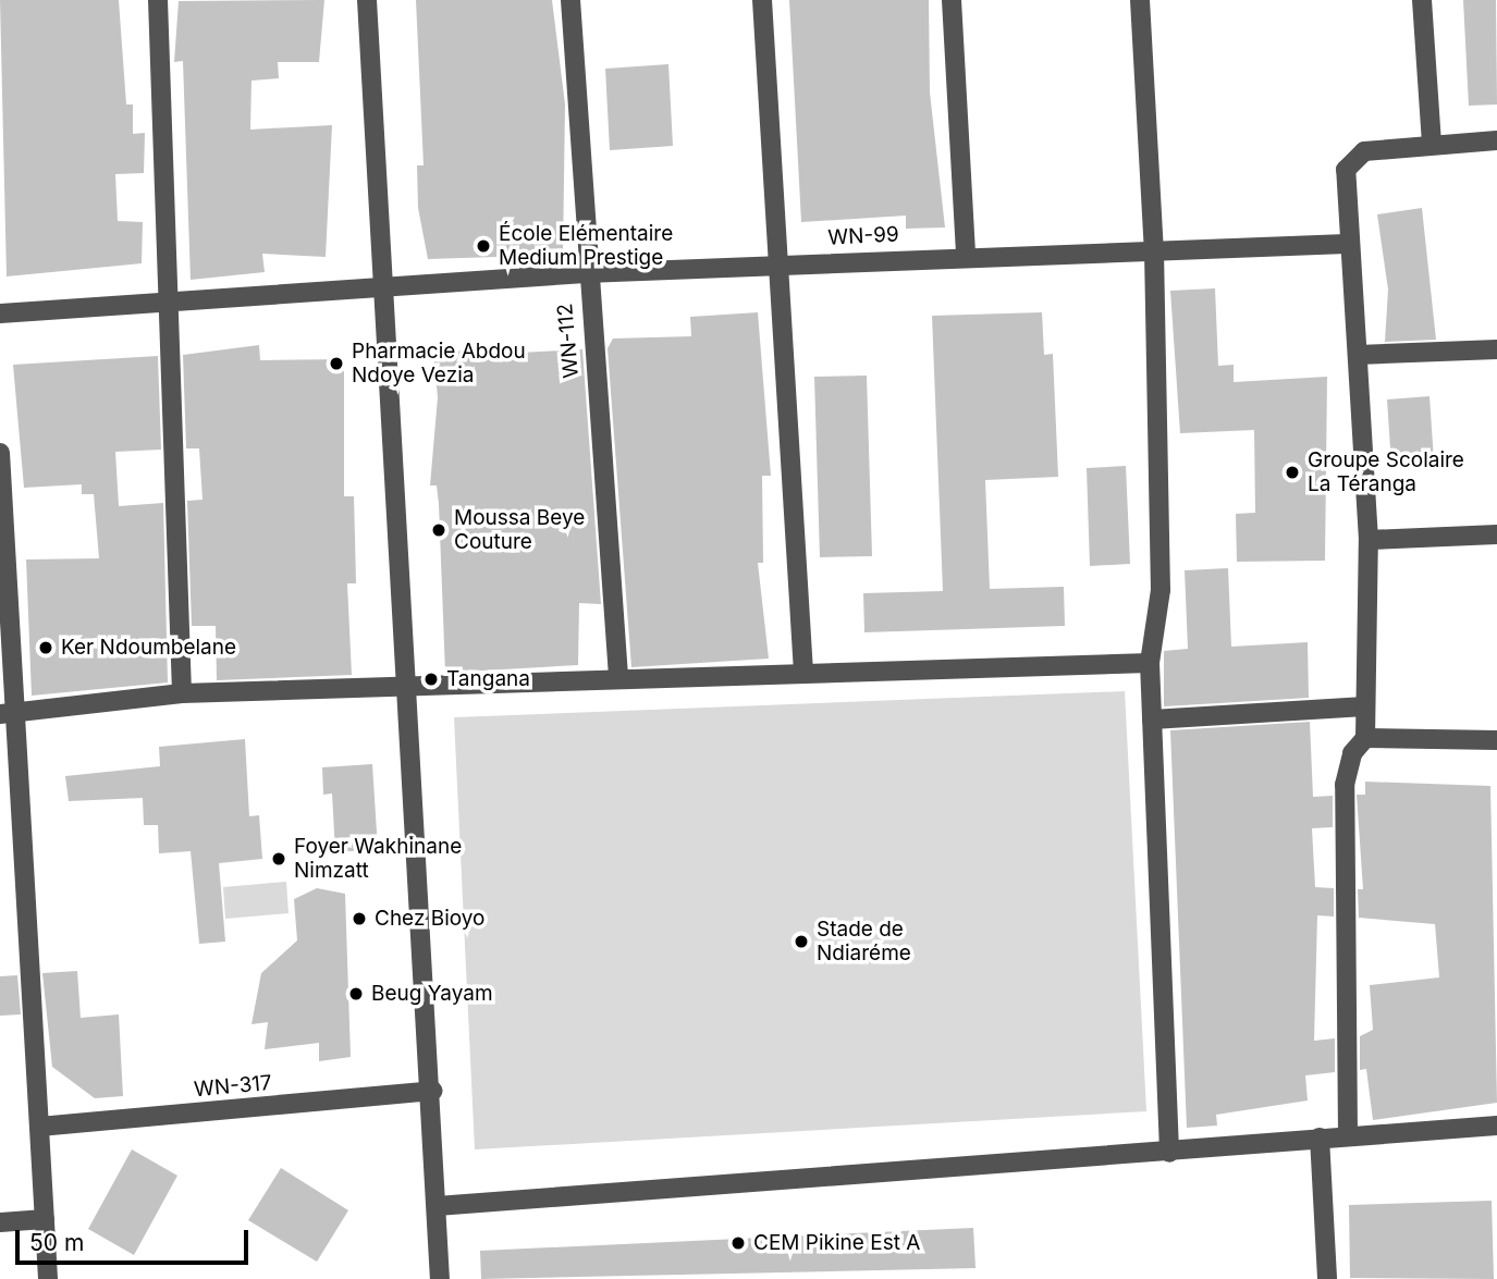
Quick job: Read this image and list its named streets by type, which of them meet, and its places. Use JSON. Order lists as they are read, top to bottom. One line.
{"streets":{"street":["WN-99","WN-112","WN-317"]},"crossings":[["WN-99","WN-112"]],"places":["École Elémentaire Medium Prestige","Pharmacie Abdou Ndoye Vezia","Groupe Scolaire La Téranga","Moussa Beye Couture","Ker Ndoumbelane","Tangana","Foyer Wakhinane Nimzatt","Chez Bioyo","Stade de Ndiaréme","Beug Yayam","CEM Pikine Est A"],"scale_bar":"50 m"}
